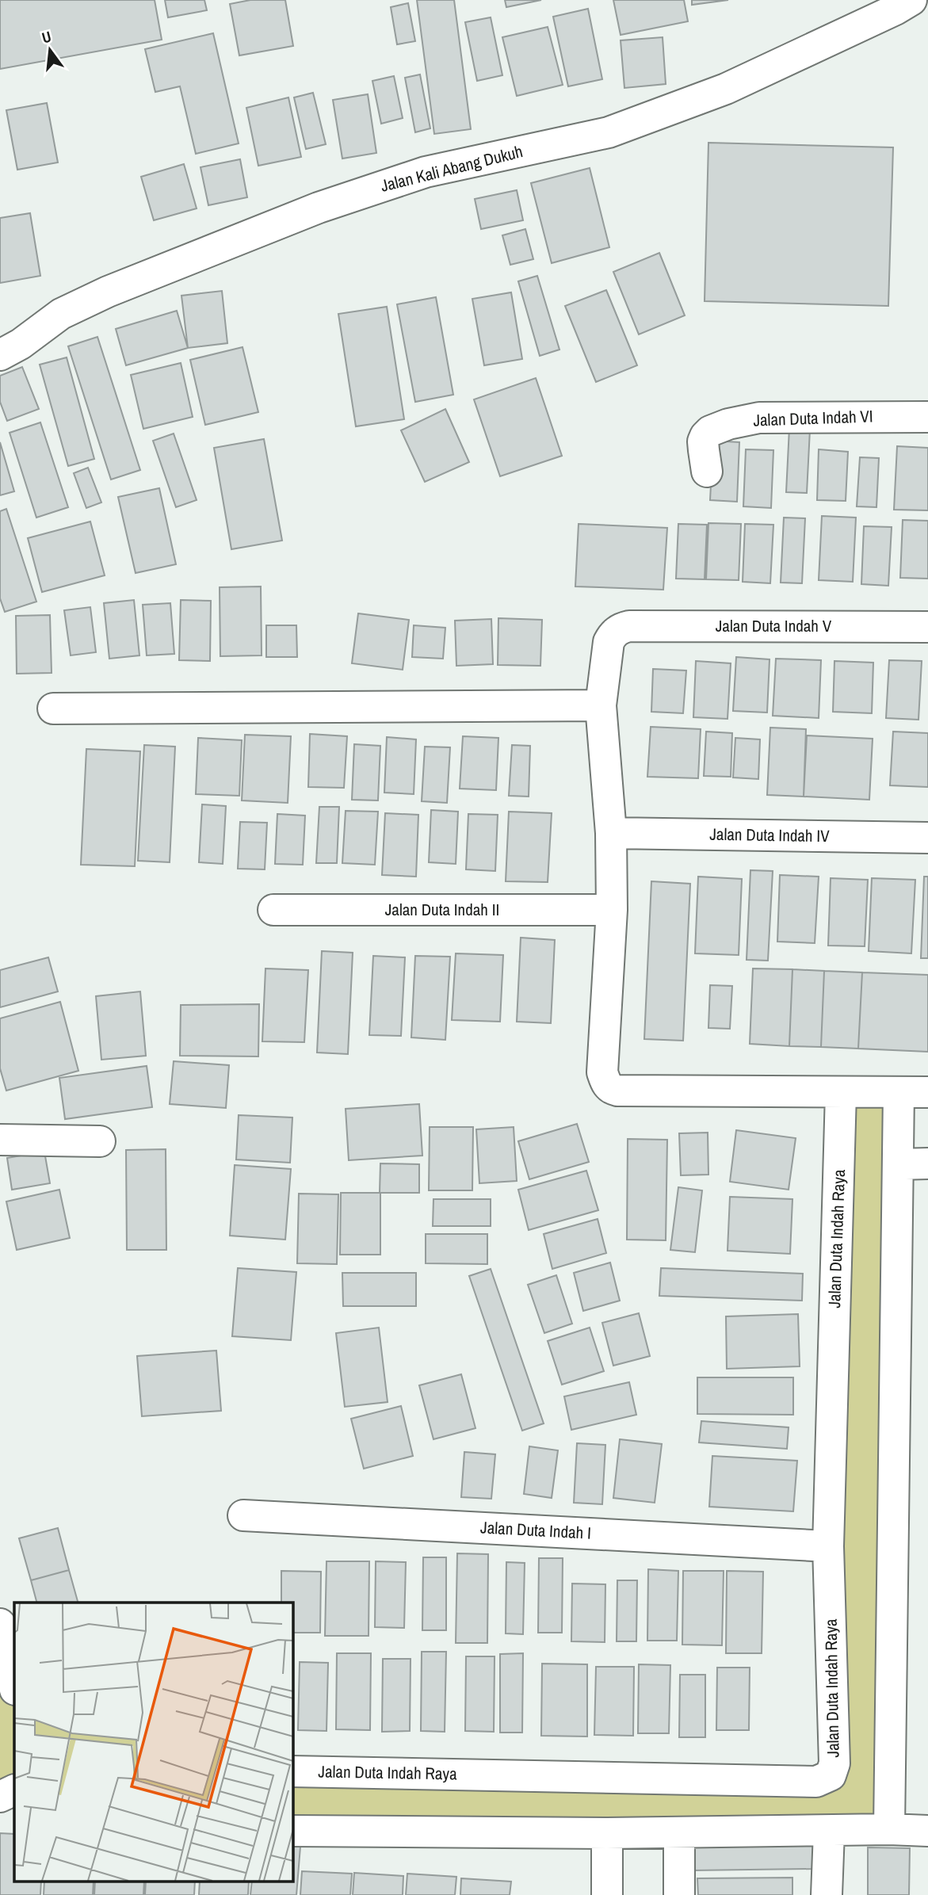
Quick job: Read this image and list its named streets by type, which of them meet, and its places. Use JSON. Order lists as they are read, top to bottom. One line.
{"streets":{"street":["Jalan Kali Abang Dukuh","Jalan Duta Indah VI","Jalan Duta Indah V","Jalan Duta Indah IV","Jalan Duta Indah II","Jalan Duta Indah Raya","Jalan Duta Indah I"]},"crossings":[["Jalan Duta Indah Raya","Jalan Duta Indah I"]],"north":"top"}
